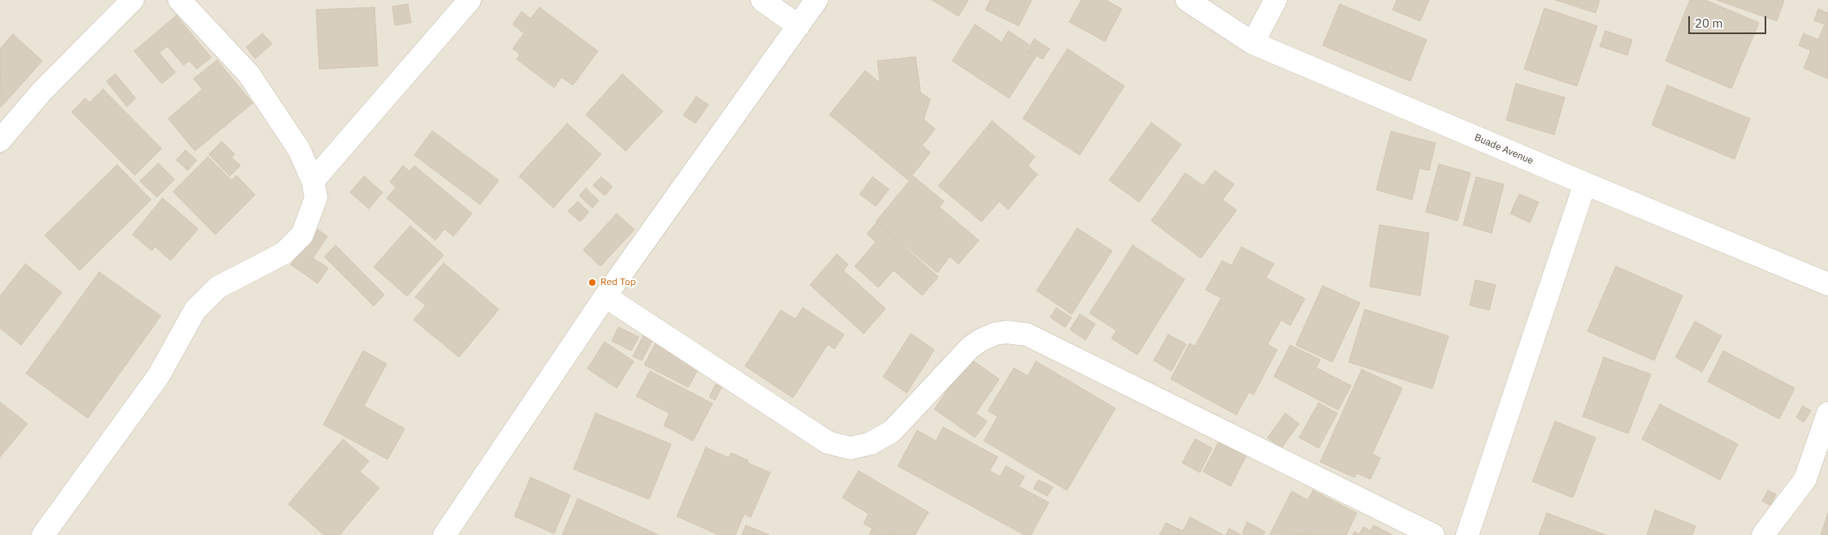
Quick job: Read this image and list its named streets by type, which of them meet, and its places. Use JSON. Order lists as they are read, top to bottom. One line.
{"streets":{"street":["Buade Avenue"]},"places":["Red Top"],"scale_bar":"20 m"}
